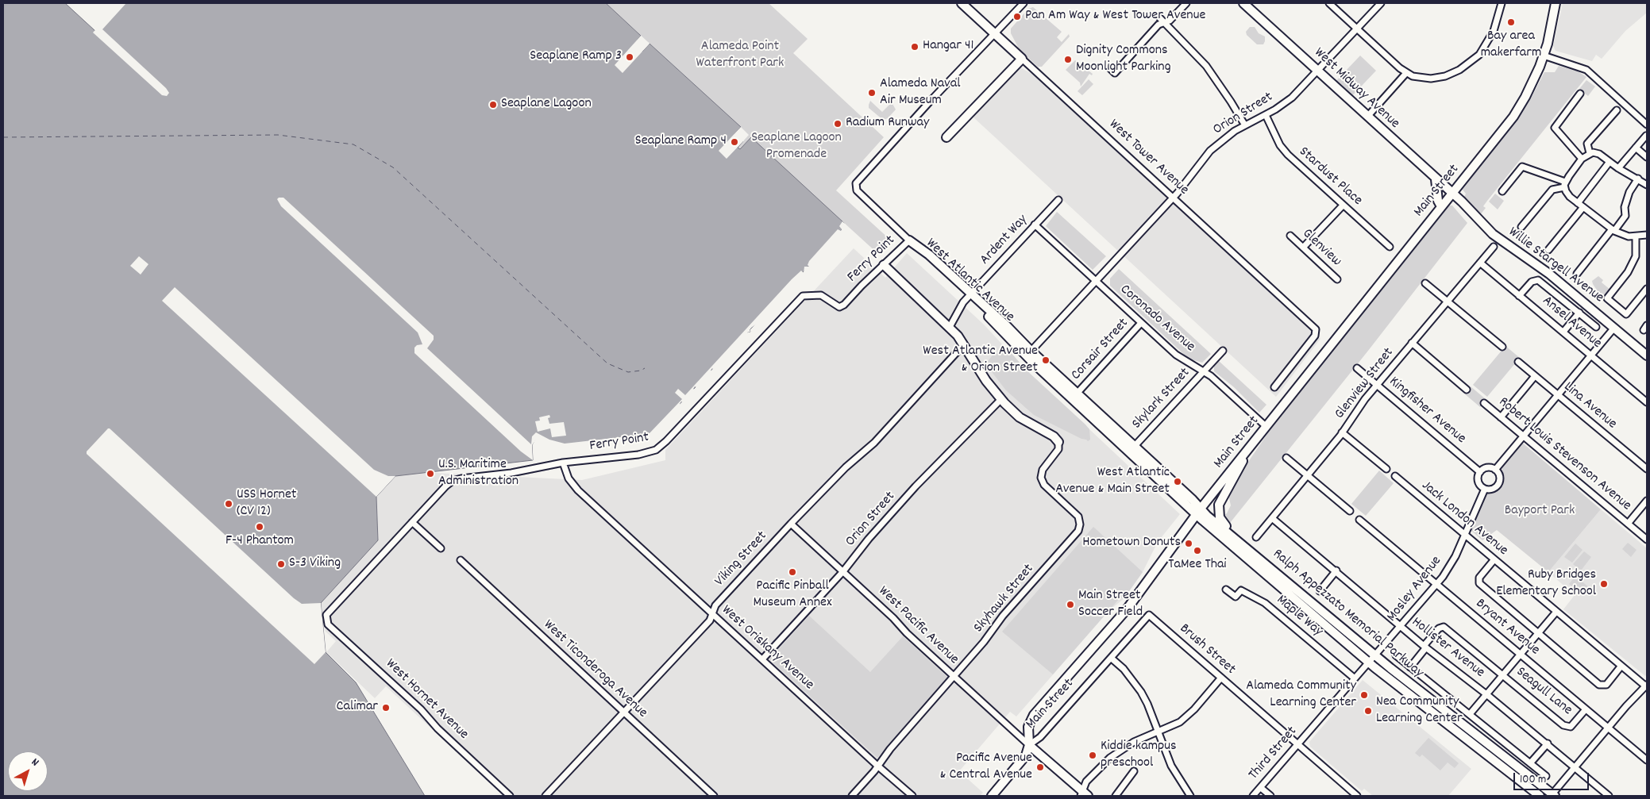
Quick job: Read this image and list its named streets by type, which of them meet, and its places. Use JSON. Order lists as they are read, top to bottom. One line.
{"streets":{"street":["West Midway Avenue","Orion Street","West Tower Avenue","Stardust Place","Main Street","Ardent Way","Glenview","Ferry Point","Willie Stargell Avenue","West Atlantic Avenue","Coronado Avenue","Ansel Avenue","Corsair Street","Glenview Street","Skylark Street","Lina Avenue","Kingfisher Avenue","Robert Louis Stevenson Avenue","Jack London Avenue","Viking Street","Mosley Avenue","Skyhawk Street","Ralph Appezzato Memorial Parkway","Maple Way","West Pacific Avenue","Bryant Avenue","West Oriskany Avenue","Hollister Avenue","Brush Street","West Ticonderoga Avenue","Seagull Lane","West Hornet Avenue","Third Street"]},"crossings":[["West Midway Avenue","Orion Street"],["West Midway Avenue","Main Street"],["West Midway Avenue","Willie Stargell Avenue"],["Orion Street","West Tower Avenue"],["Orion Street","Stardust Place"],["Orion Street","West Atlantic Avenue"],["Orion Street","Coronado Avenue"],["Orion Street","West Pacific Avenue"],["Orion Street","West Oriskany Avenue"],["Main Street","Willie Stargell Avenue"],["Main Street","West Atlantic Avenue"],["Main Street","Coronado Avenue"],["Main Street","Ralph Appezzato Memorial Parkway"],["Main Street","West Pacific Avenue"],["Main Street","Brush Street"],["Ardent Way","West Atlantic Avenue"],["Ardent Way","Coronado Avenue"],["Ferry Point","West Atlantic Avenue"],["Ferry Point","West Oriskany Avenue"],["Ferry Point","West Hornet Avenue"],["West Atlantic Avenue","Corsair Street"],["West Atlantic Avenue","Skylark Street"],["West Atlantic Avenue","Ralph Appezzato Memorial Parkway"],["Coronado Avenue","Corsair Street"],["Coronado Avenue","Skylark Street"],["Ansel Avenue","Glenview Street"],["Glenview Street","Kingfisher Avenue"],["Glenview Street","Hollister Avenue"],["Kingfisher Avenue","Mosley Avenue"],["Jack London Avenue","Mosley Avenue"],["Viking Street","West Pacific Avenue"],["Viking Street","West Oriskany Avenue"],["Viking Street","West Ticonderoga Avenue"],["Mosley Avenue","Ralph Appezzato Memorial Parkway"],["Mosley Avenue","Bryant Avenue"],["Mosley Avenue","Hollister Avenue"],["Mosley Avenue","Third Street"],["Skyhawk Street","West Pacific Avenue"],["Skyhawk Street","West Oriskany Avenue"],["Ralph Appezzato Memorial Parkway","Third Street"],["Maple Way","Third Street"],["Bryant Avenue","Seagull Lane"],["Brush Street","Third Street"]],"parks":["Alameda Point Waterfront Park","Seaplane Lagoon Promenade","Bayport Park"],"places":["Pan Am Way & West Tower Avenue","Bay area makerfarm","Hangar 41","Seaplane Ramp 3","Dignity Commons Moonlight Parking","Alameda Naval Air Museum","Seaplane Lagoon","Radium Runway","Seaplane Ramp 4","West Atlantic Avenue & Orion Street","U.S. Maritime Administration","West Atlantic Avenue & Main Street","USS Hornet (CV 12)","F-4 Phantom","Hometown Donuts","TaMee Thai","S-3 Viking","Pacific Pinball Museum Annex","Ruby Bridges Elementary School","Main Street Soccer Field","Alameda Community Learning Center","Calimar","Nea Community Learning Center","Kiddie kampus preschool","Pacific Avenue & Central Avenue"],"scale_bar":"100 m","north":"top right"}
